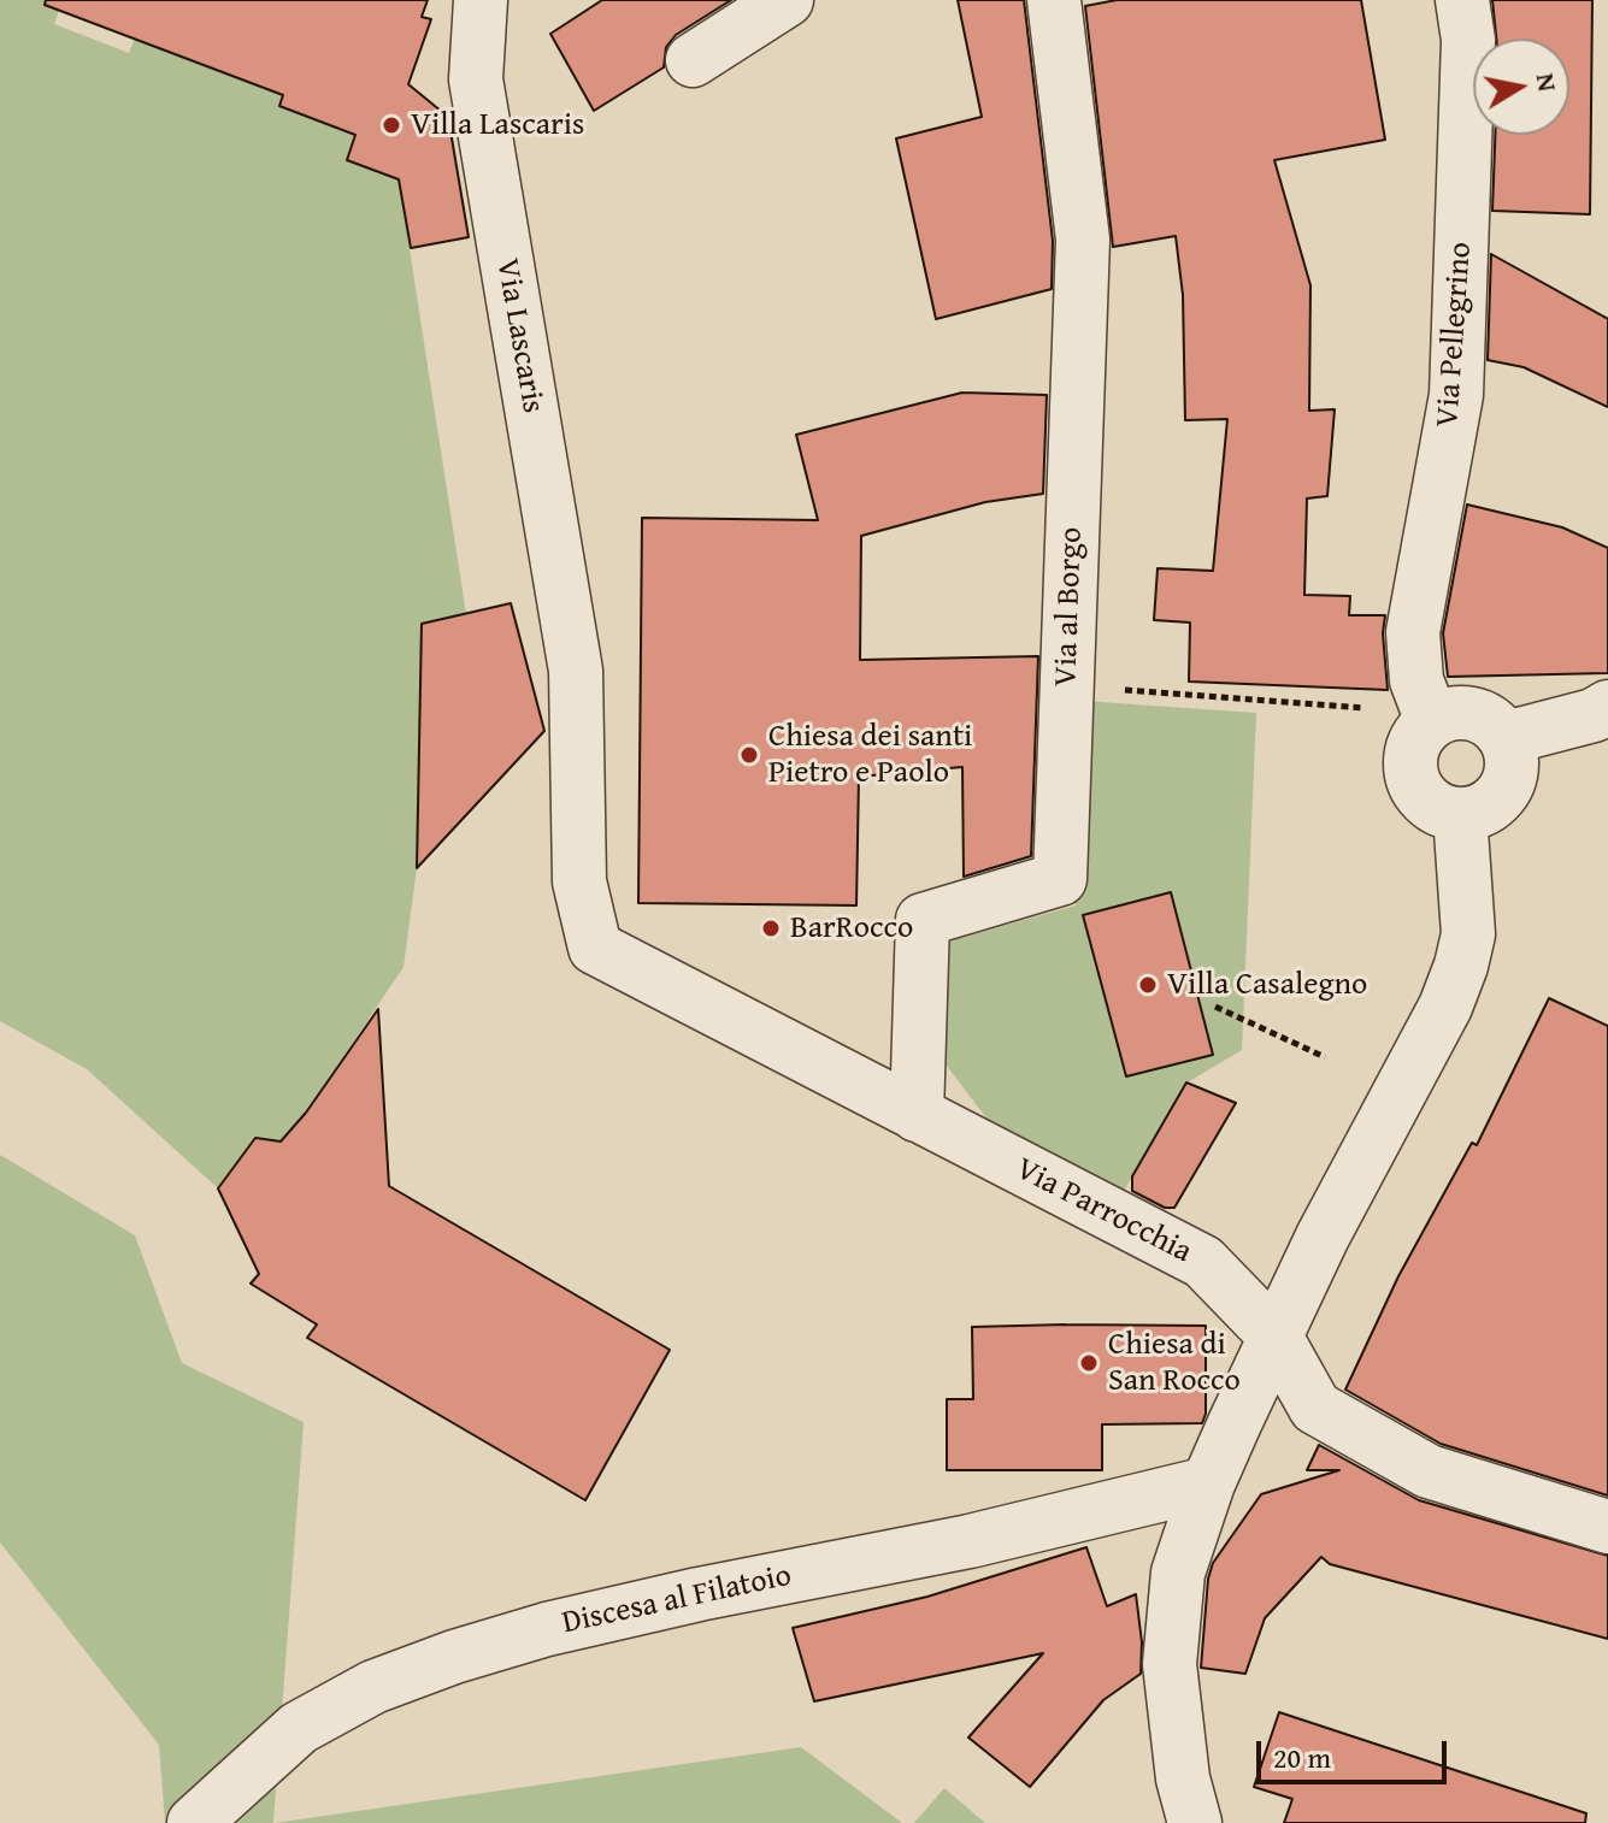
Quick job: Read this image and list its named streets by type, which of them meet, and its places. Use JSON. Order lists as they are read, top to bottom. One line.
{"streets":{"street":["Via Pellegrino","Via Lascaris","Via al Borgo","Via Parrocchia","Discesa al Filatoio"]},"crossings":[["Via Lascaris","Via al Borgo"],["Via Lascaris","Via Parrocchia"],["Via al Borgo","Via Parrocchia"]],"places":["Villa Lascaris","Chiesa dei santi Pietro e Paolo","BarRocco","Villa Casalegno","Chiesa di San Rocco"],"scale_bar":"20 m","north":"right"}
